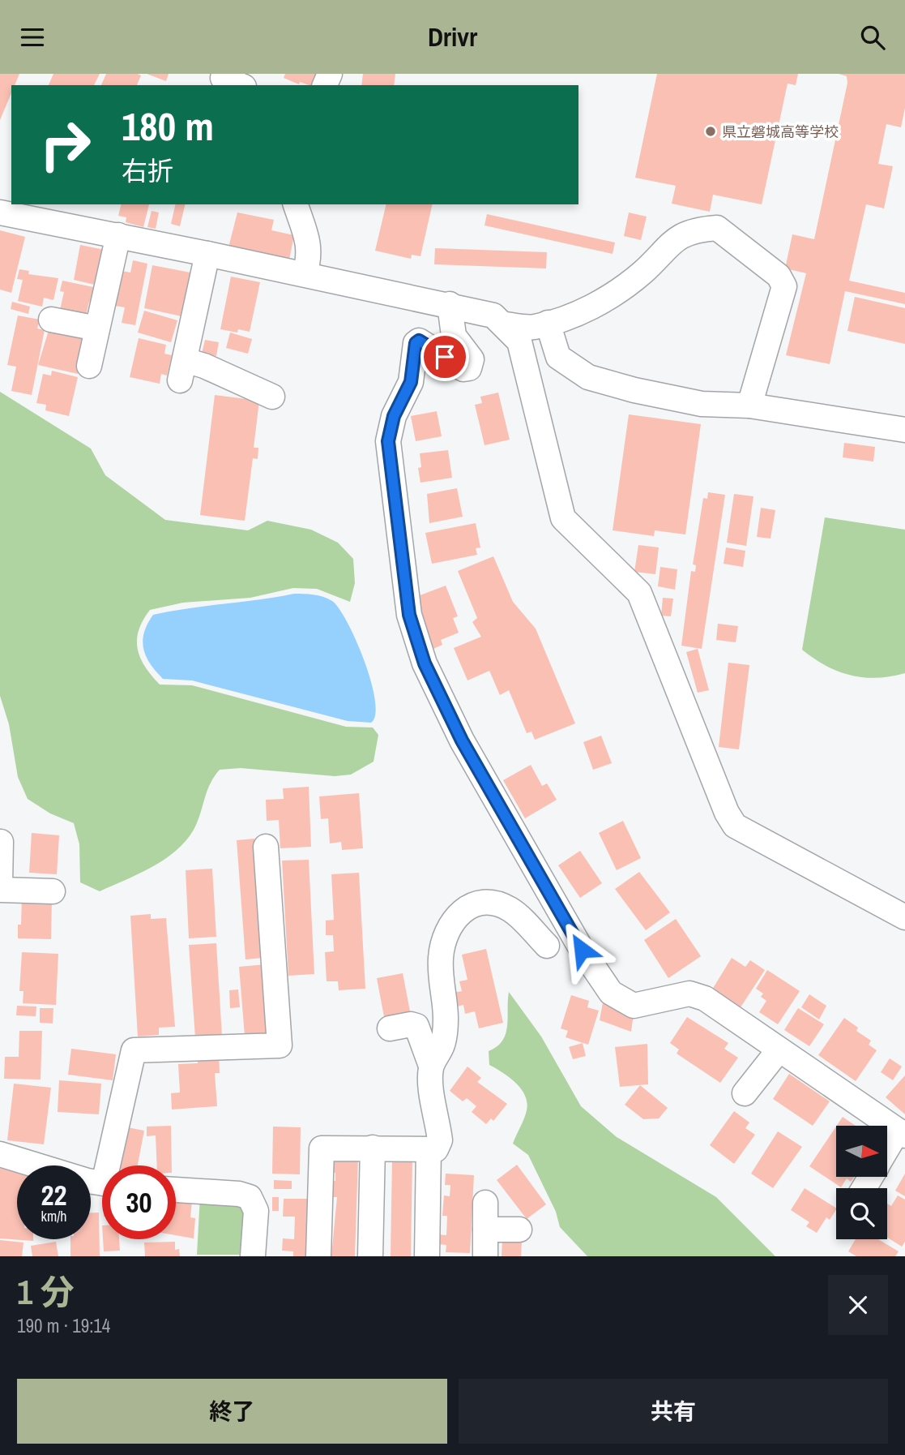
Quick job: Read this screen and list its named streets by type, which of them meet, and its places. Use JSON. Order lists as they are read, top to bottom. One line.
{"places":["県立磐城高等学校"],"north":"right","page":{"header":"Drivr","turn":["180 m","右折"],"speed":"22 km/h","limit":"30","heading":["1 分","190 m · 19:14"],"buttons":["終了","共有"]}}
